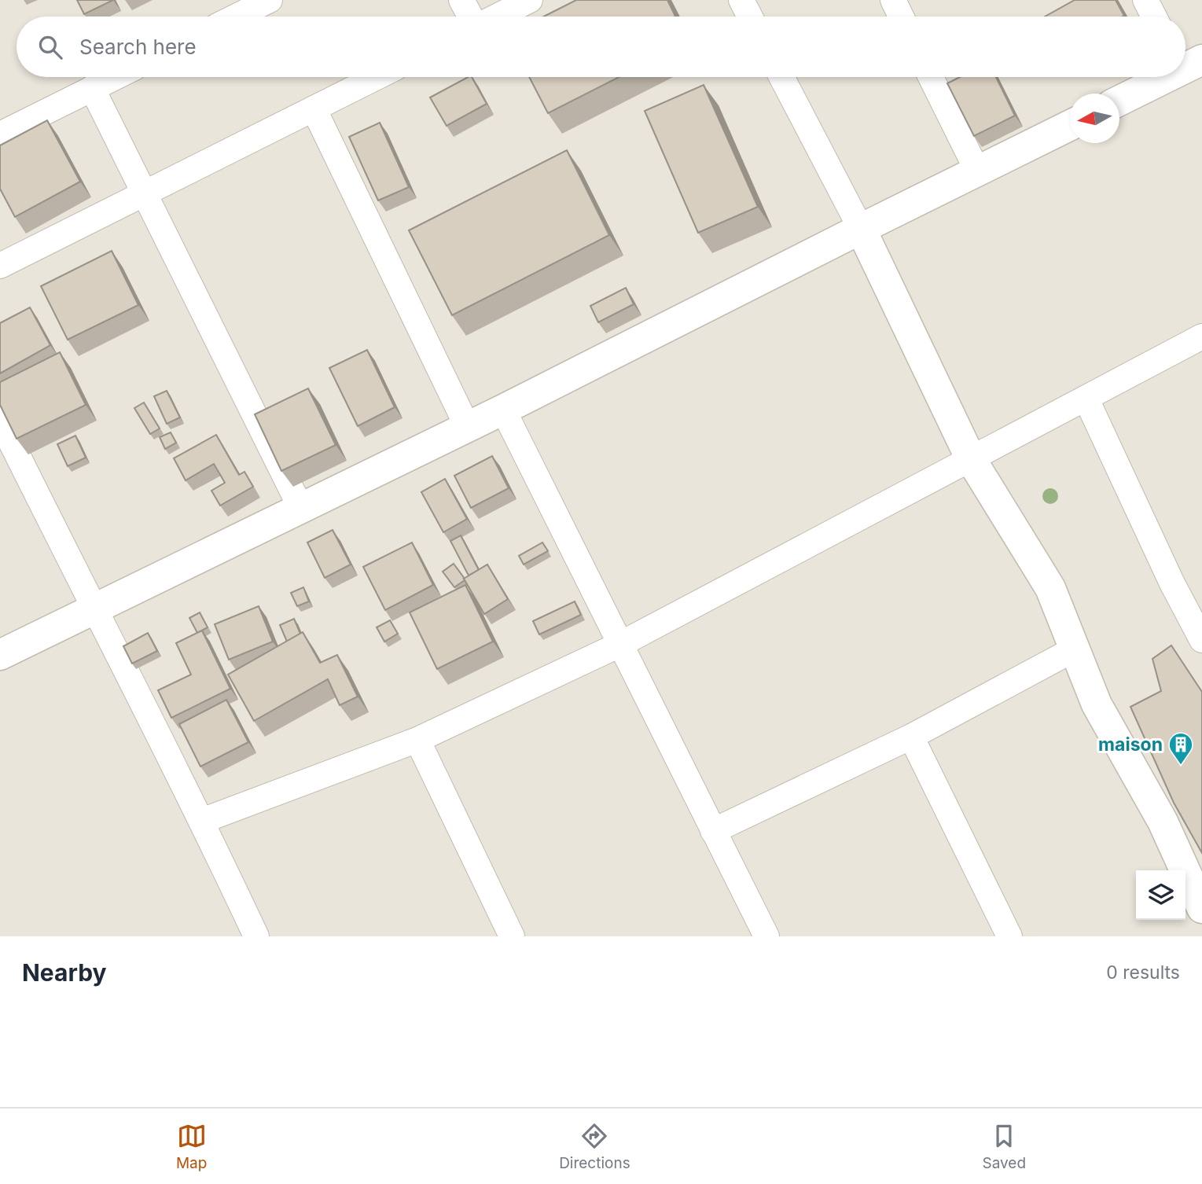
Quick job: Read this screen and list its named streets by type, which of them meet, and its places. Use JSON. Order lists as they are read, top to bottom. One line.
{"places":{"building":["maison"]},"north":"left","page":{"search":"Search here","heading":["Nearby","0 results"],"nav":["Map","Directions","Saved"]}}
